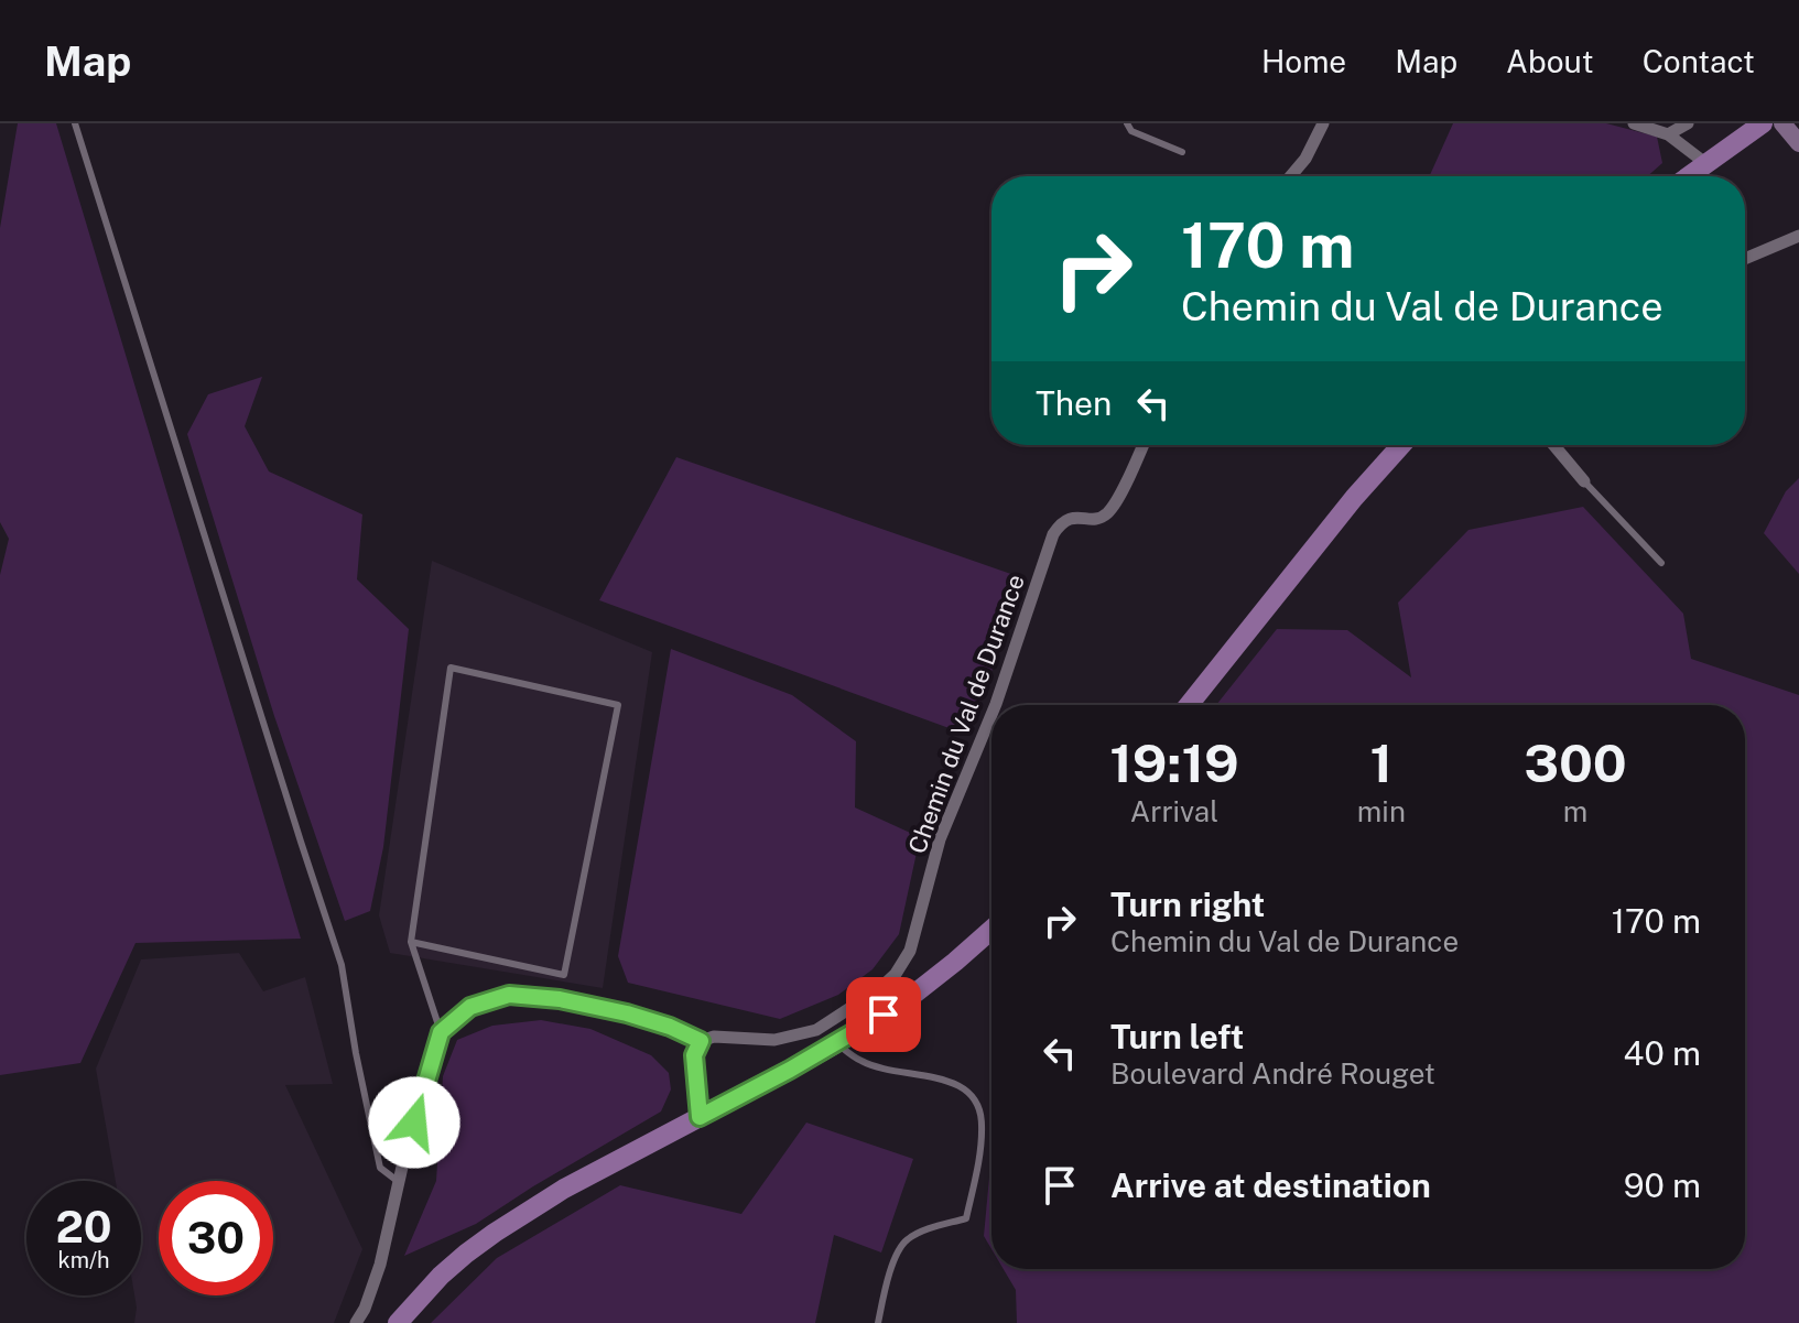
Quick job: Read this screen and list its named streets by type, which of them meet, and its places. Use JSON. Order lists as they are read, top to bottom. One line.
{"streets":{"street":["Chemin du Val de Durance"]},"page":{"header":"Map","nav":["Home","Map","About","Contact"],"turn":["170 m","Chemin du Val de Durance"],"then":"Then","eta":["19:19","Arrival","1","min","300","m"],"list":[{"name":"Turn right","note":"Chemin du Val de Durance","value":"170 m"},{"name":"Turn left","note":"Boulevard André Rouget","value":"40 m"},{"name":"Arrive at destination","value":"90 m"}],"speed":"20 km/h","limit":"30"}}
